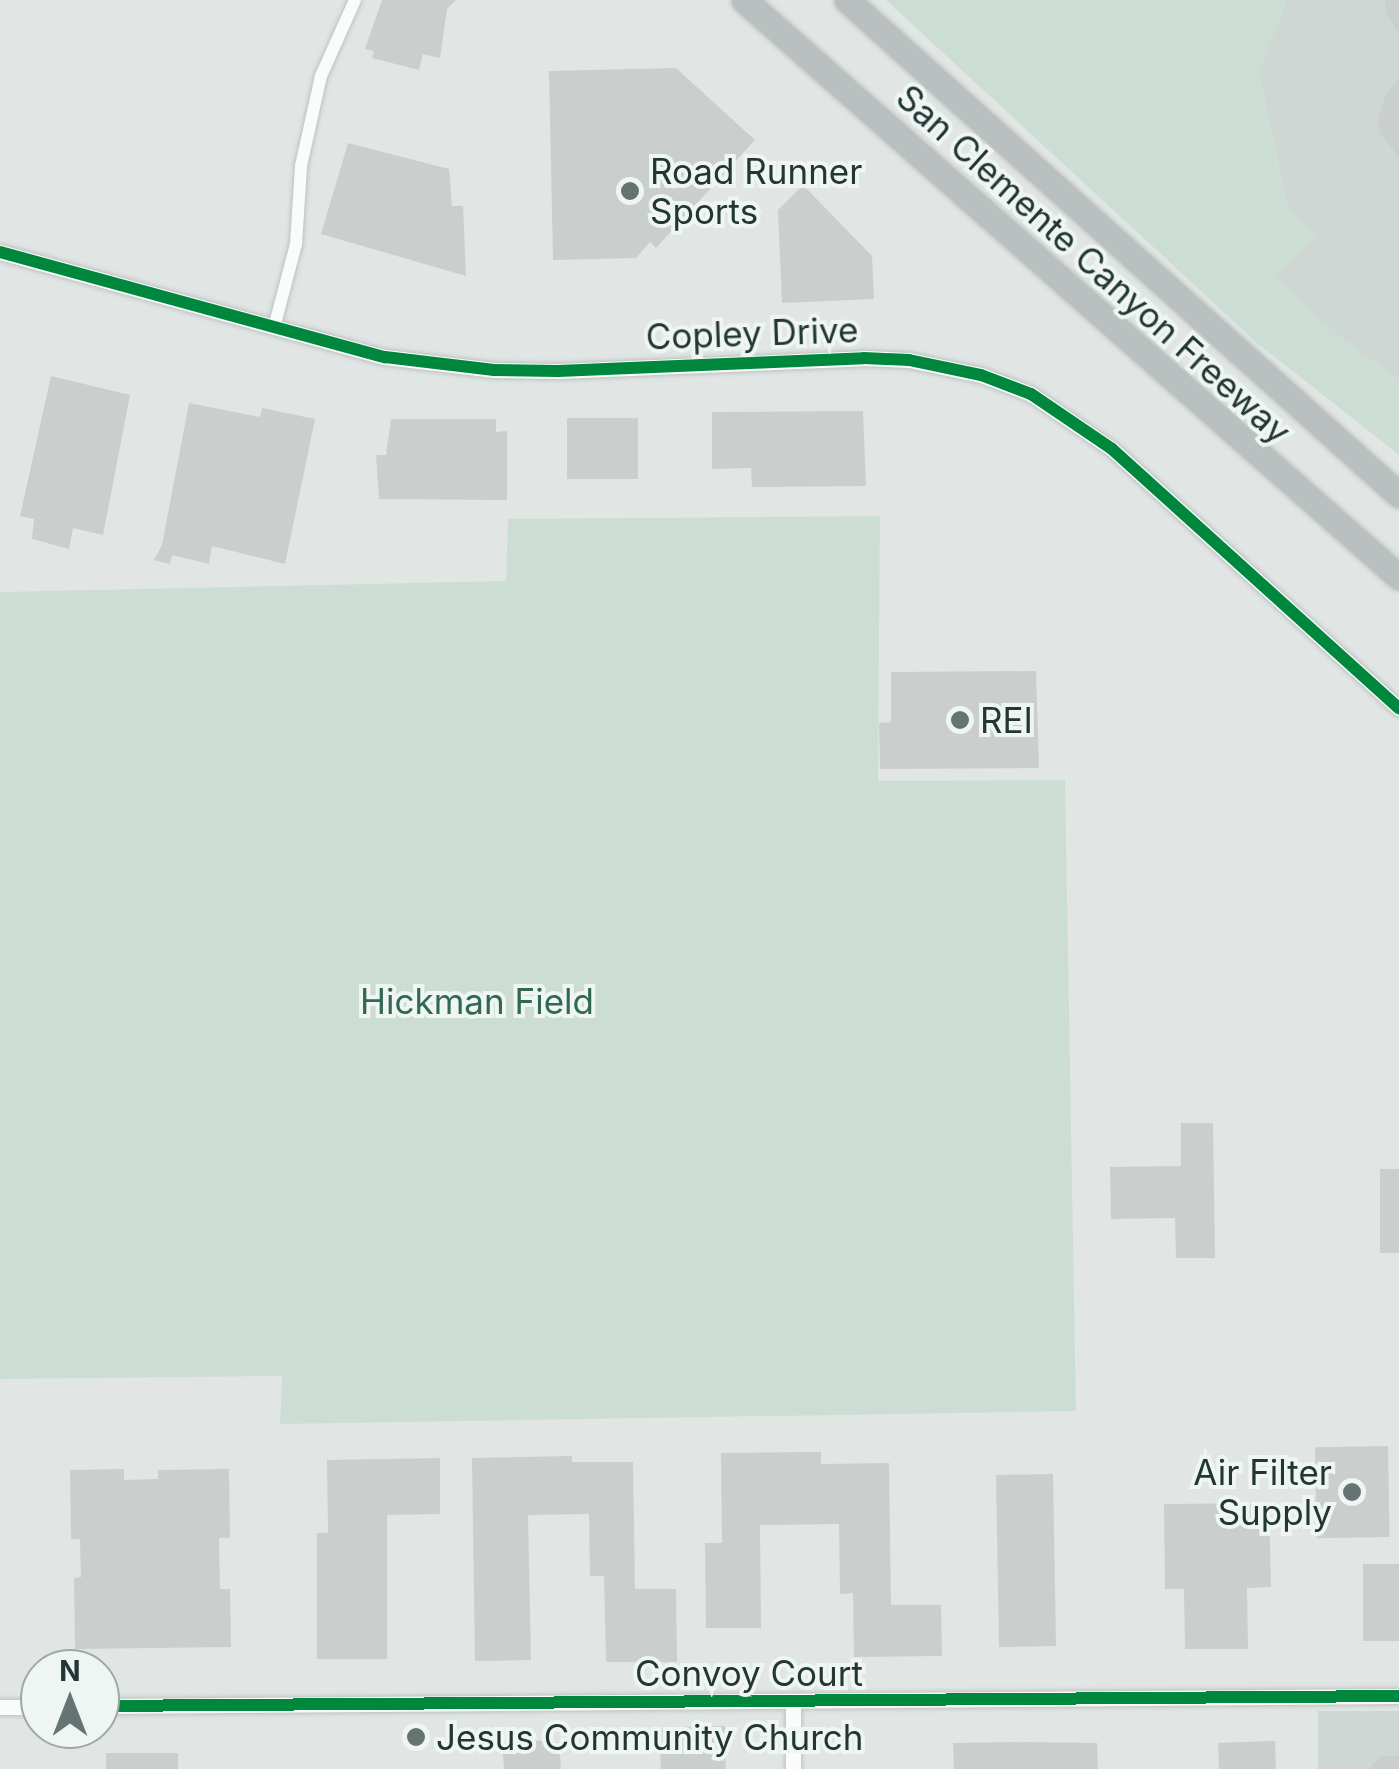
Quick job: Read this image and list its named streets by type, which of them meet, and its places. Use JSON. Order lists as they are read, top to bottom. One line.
{"streets":{"highway":["San Clemente Canyon Freeway"],"street":["Copley Drive","Convoy Court"]},"parks":["Hickman Field"],"places":["Road Runner Sports","REI","Air Filter Supply","Jesus Community Church"],"north":"top"}
